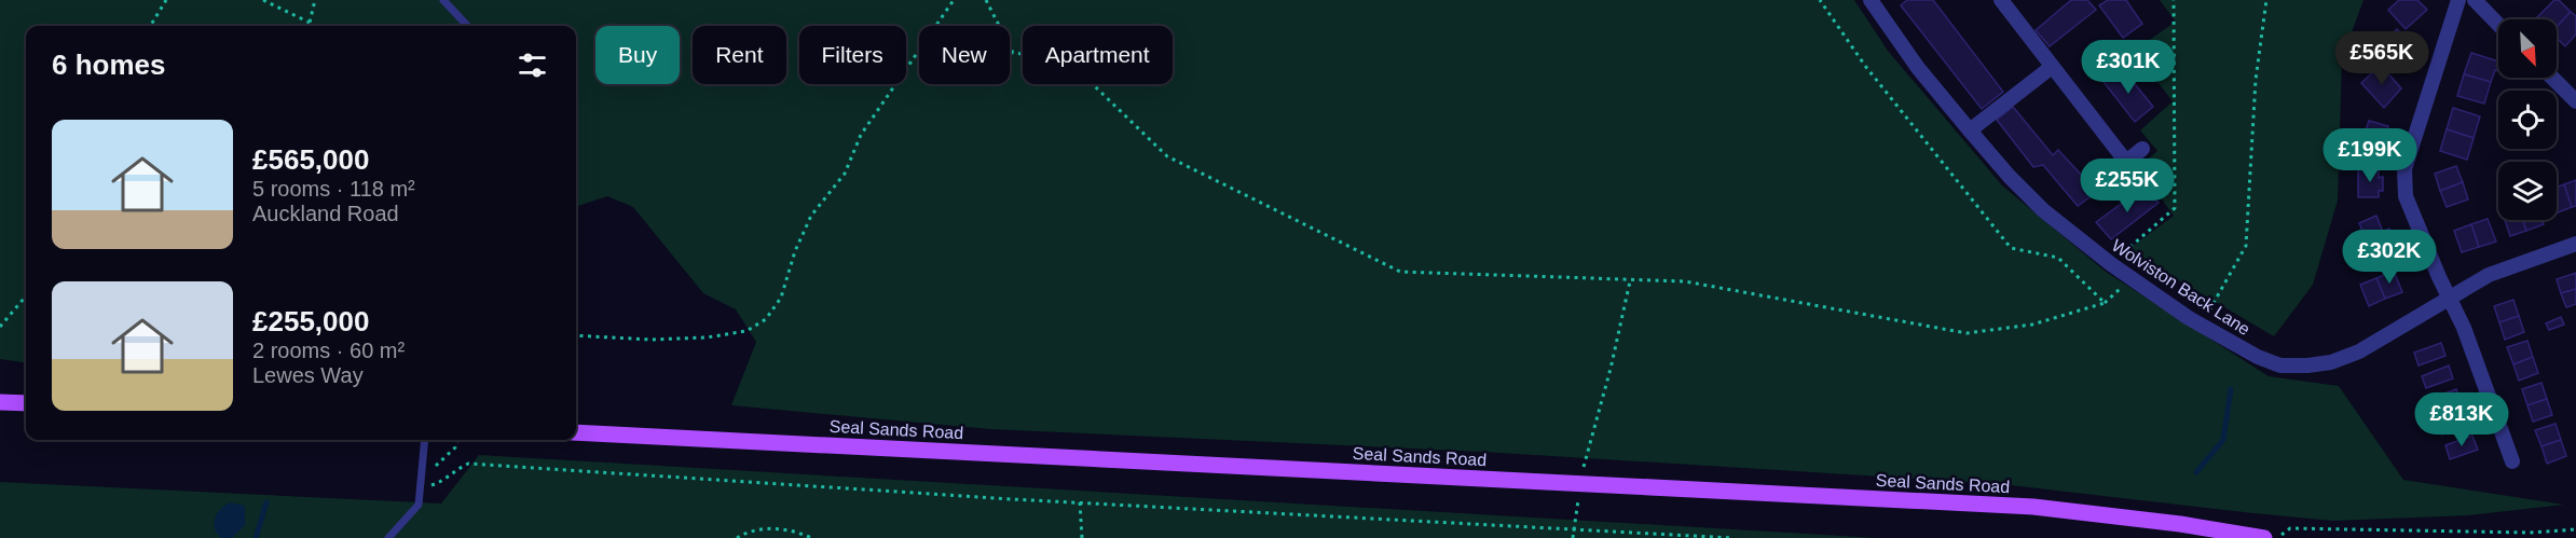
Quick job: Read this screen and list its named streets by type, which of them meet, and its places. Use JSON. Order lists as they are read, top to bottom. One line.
{"streets":{"main road":["Seal Sands Road"],"street":["Wolviston Back Lane"]},"north":"bottom right","page":{"chip":["Buy","Rent","Filters","New","Apartment"],"heading":"6 homes","price":["£565K","£301K","£199K","£255K","£302K","£813K"],"list":[{"name":"£565,000","note":"5 rooms · 118 m² · Auckland Road"},{"name":"£255,000","note":"2 rooms · 60 m² · Lewes Way"}]}}
